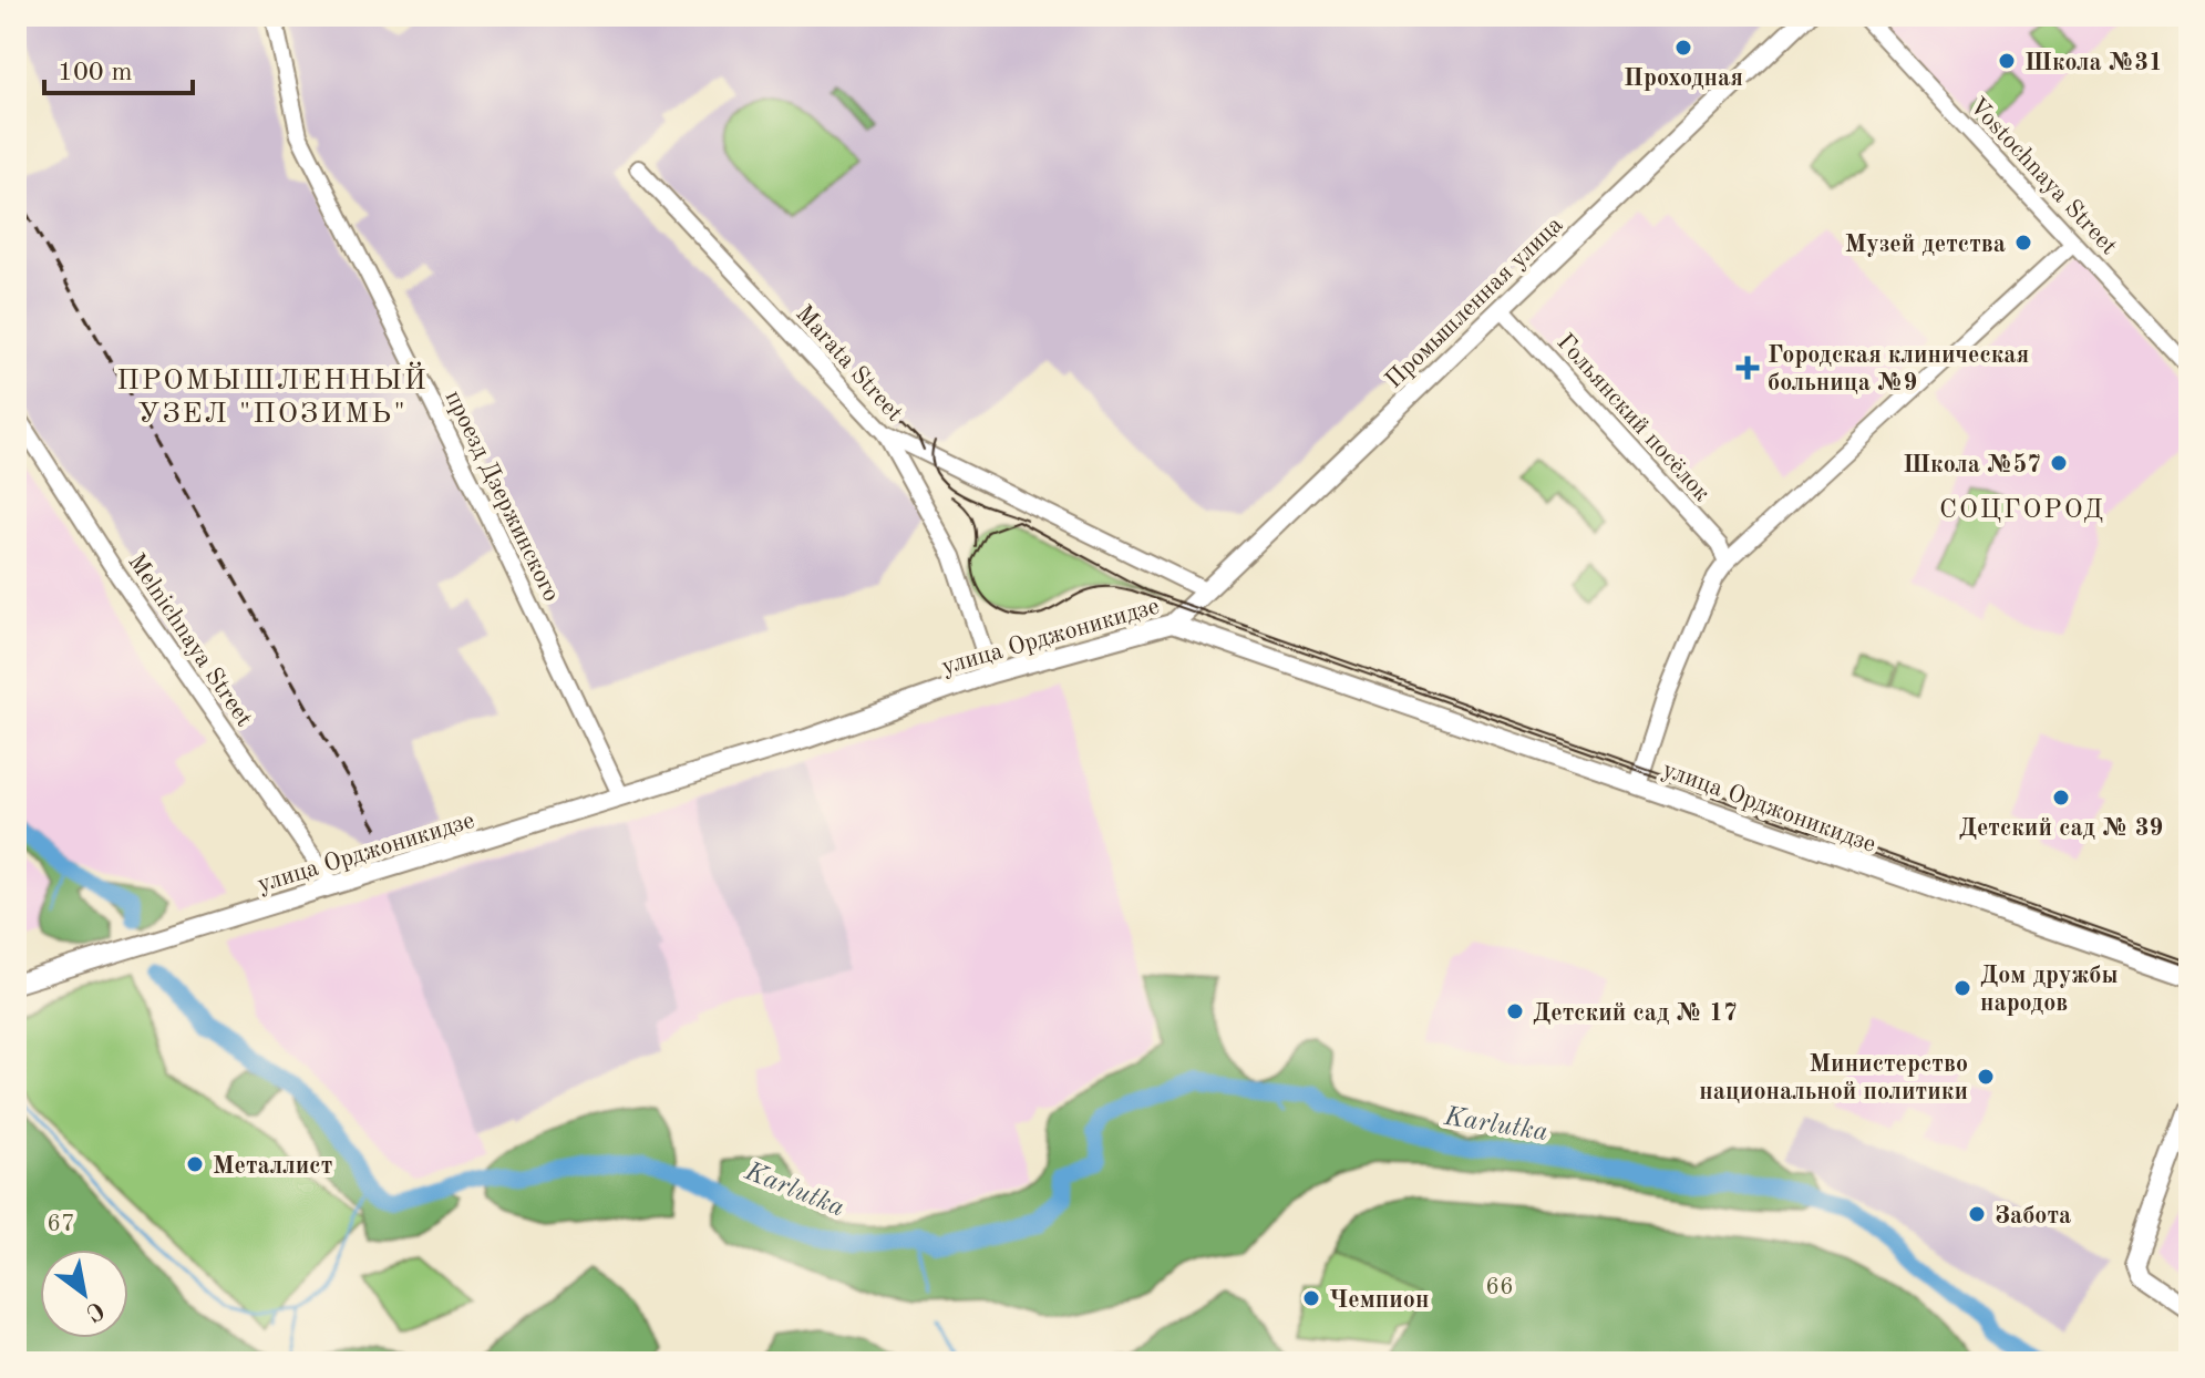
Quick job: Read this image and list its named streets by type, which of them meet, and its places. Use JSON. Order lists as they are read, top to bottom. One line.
{"streets":{"main road":["Промышленная улица","улица Орджоникидзе"],"street":["Vostochnaya Street","Marata Street","Гольянский посёлок","проезд Дзержинского","Melnichnaya Street"]},"crossings":[["Промышленная улица","Гольянский посёлок"],["Промышленная улица","улица Орджоникидзе"],["Marata Street","улица Орджоникидзе"],["проезд Дзержинского","улица Орджоникидзе"],["улица Орджоникидзе","Melnichnaya Street"]],"districts":["ПРОМЫШЛЕННЫЙ УЗЕЛ \"ПОЗИМЬ\"","СОЦГОРОД"],"water":["Karlutka"],"parks":["67","66"],"places":{"other":["Проходная","Школа №31","Музей детства","Школа №57","Детский сад № 39","Дом дружбы народов","Детский сад № 17","Министерство национальной политики","Металлист","Забота","Чемпион"],"health":["Городская клиническая больница №9"]},"scale_bar":"100 m","north":"bottom right"}
